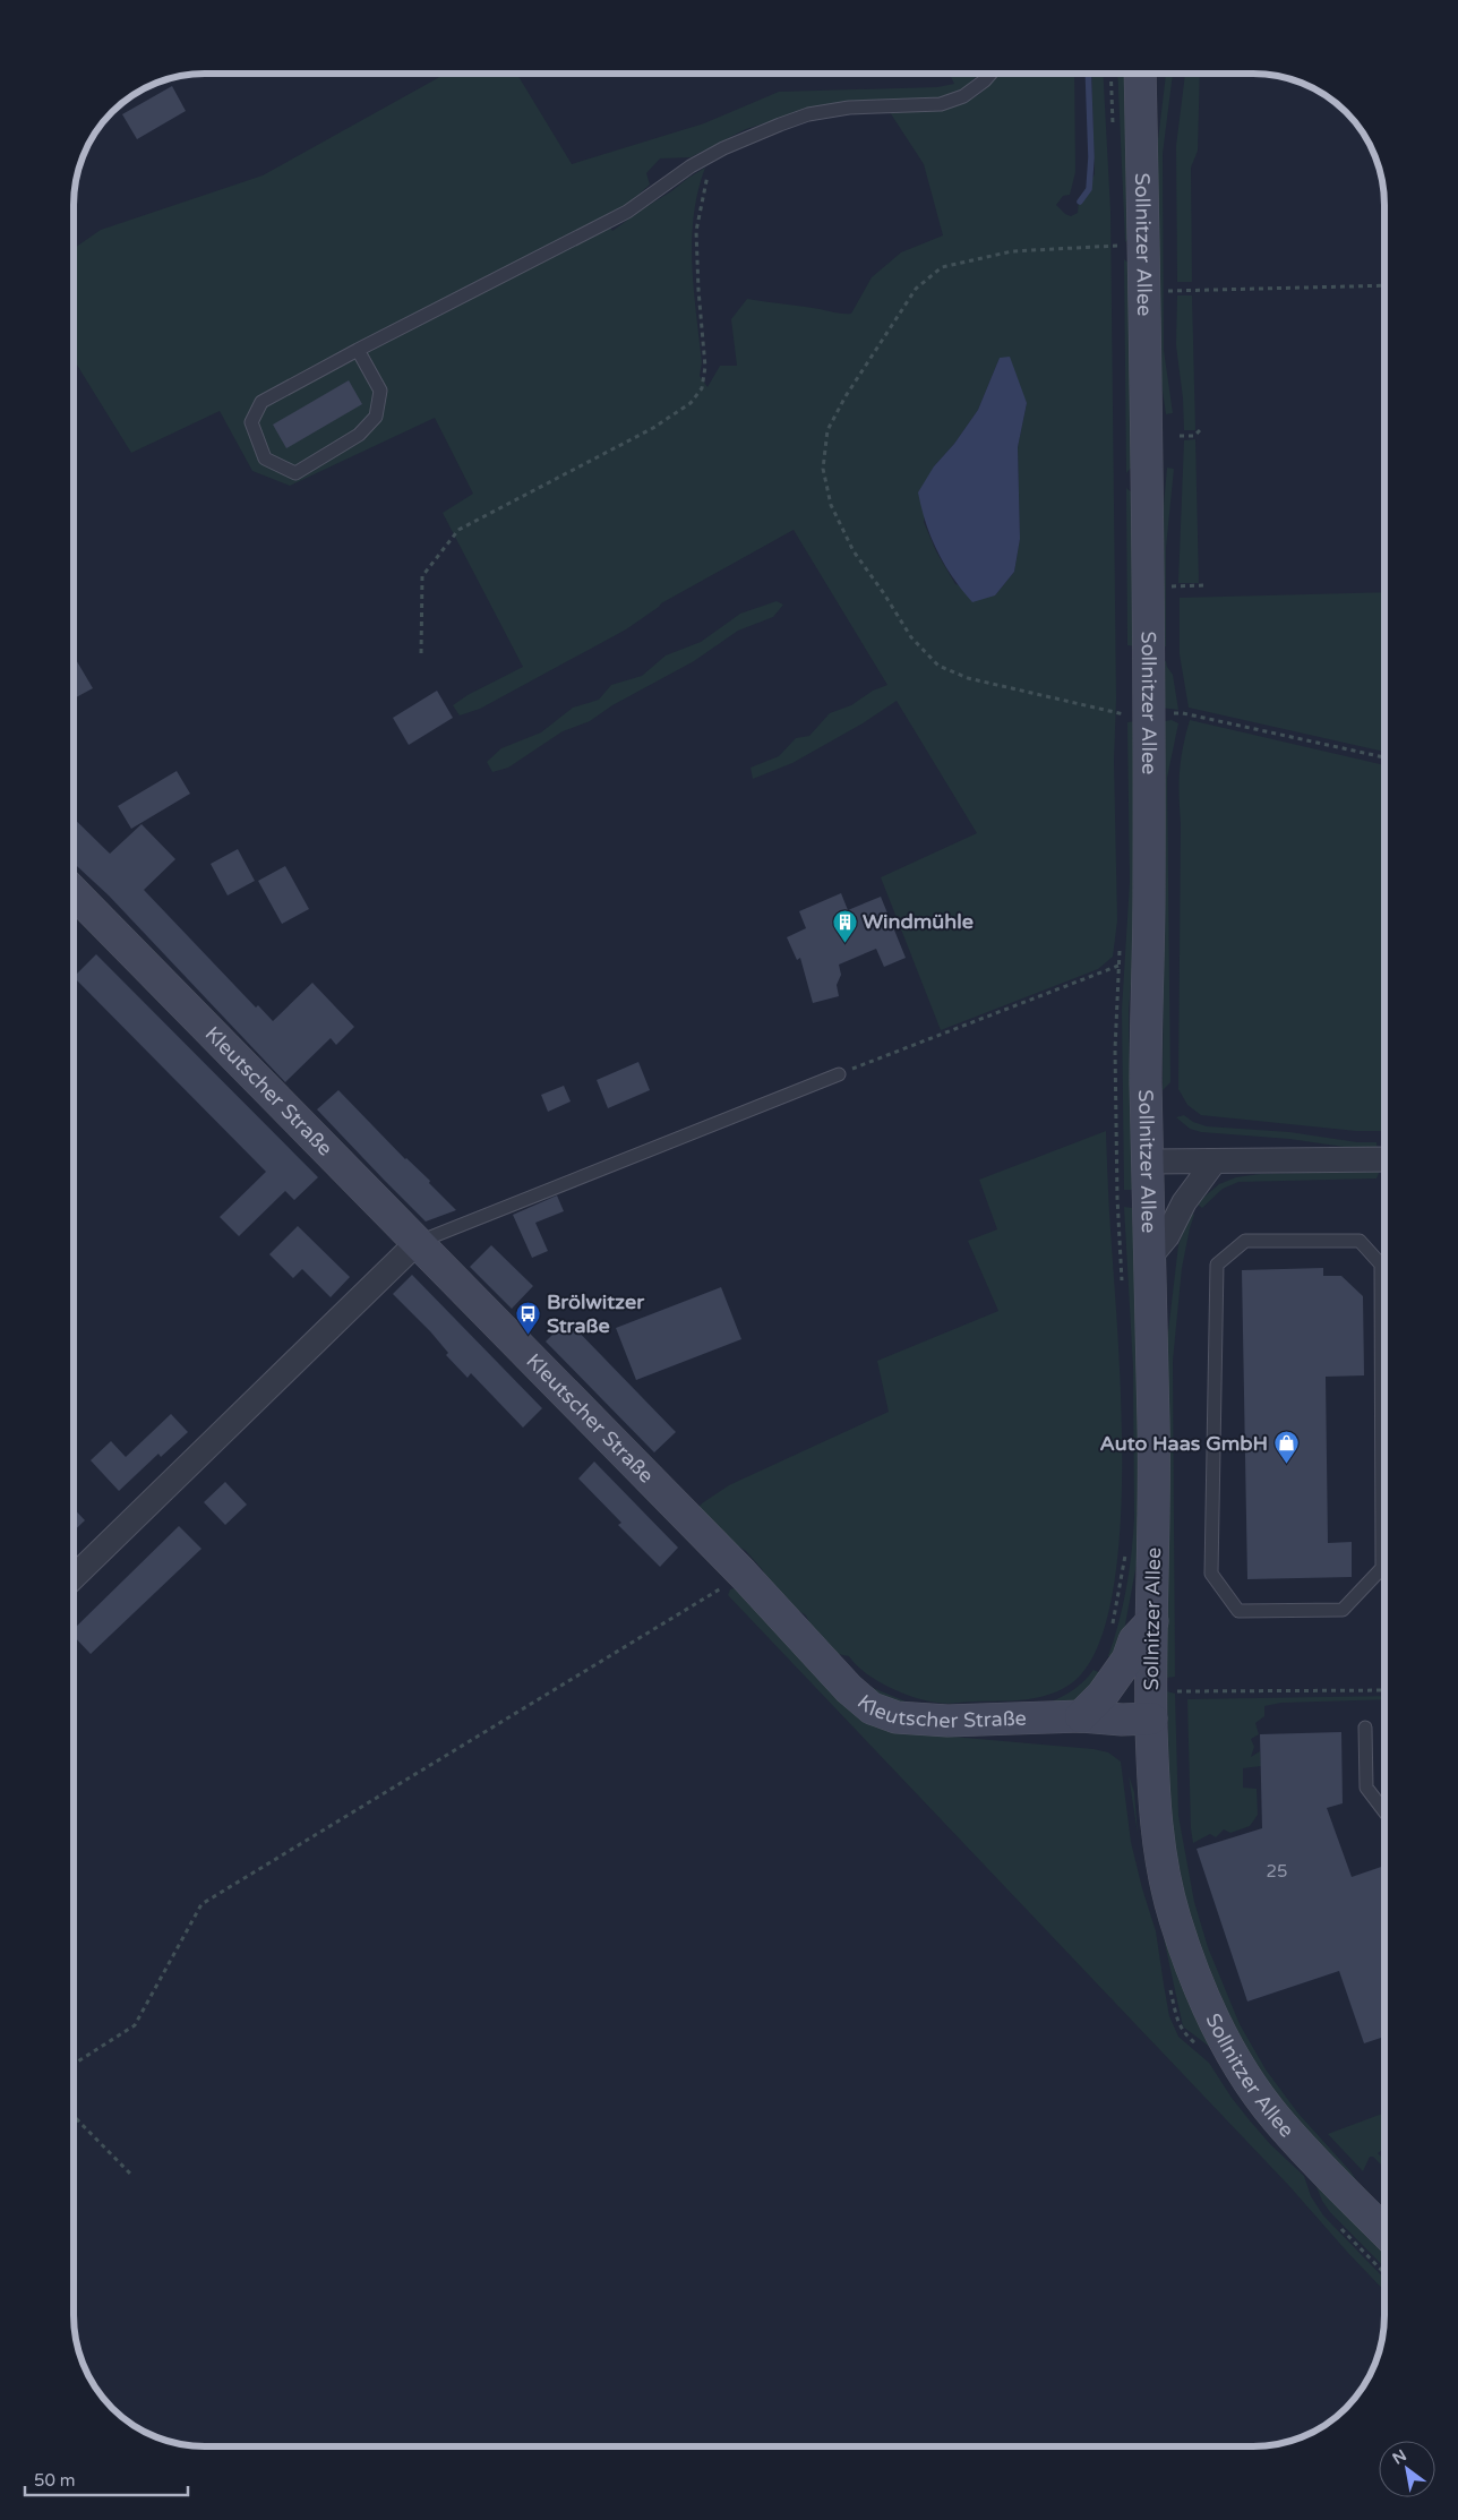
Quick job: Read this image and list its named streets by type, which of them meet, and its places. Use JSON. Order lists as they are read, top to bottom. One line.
{"streets":{"main road":["Sollnitzer Allee","Kleutscher Straße"]},"crossings":[["Sollnitzer Allee","Kleutscher Straße"]],"places":{"building":["Windmühle"],"bus stop":["Brölwitzer Straße"],"shop":["Auto Haas GmbH"]},"house_numbers":["25"],"scale_bar":"50 m","north":"top left"}
